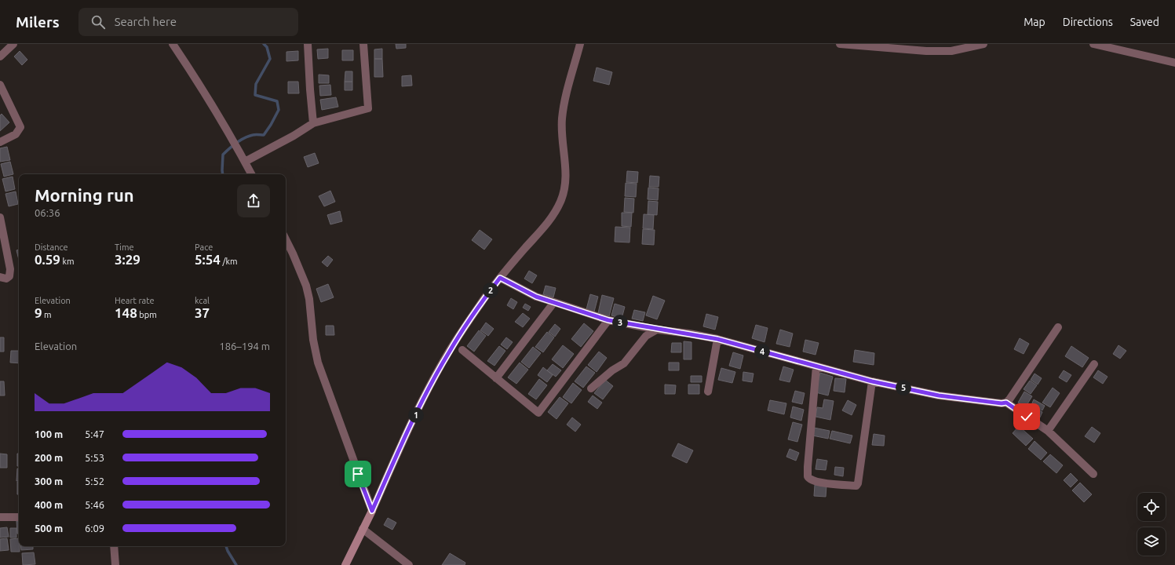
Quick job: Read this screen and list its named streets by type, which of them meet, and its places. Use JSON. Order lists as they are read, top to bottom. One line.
{"page":{"header":"Milers","search":"Search here","nav":["Map","Directions","Saved"],"heading":["Morning run","06:36"],"stats":[["Distance","0.59 km"],["Time","3:29"],["Pace","5:54 /km"],["Elevation","9 m"],["Heart rate","148 bpm"],["kcal","37"]],"pins":["2","3","4","5","1"],"chart":["Elevation","186–194 m"],"list":[{"name":"100 m","note":"5:47"},{"name":"200 m","note":"5:53"},{"name":"300 m","note":"5:52"},{"name":"400 m","note":"5:46"},{"name":"500 m","note":"6:09"}]}}
